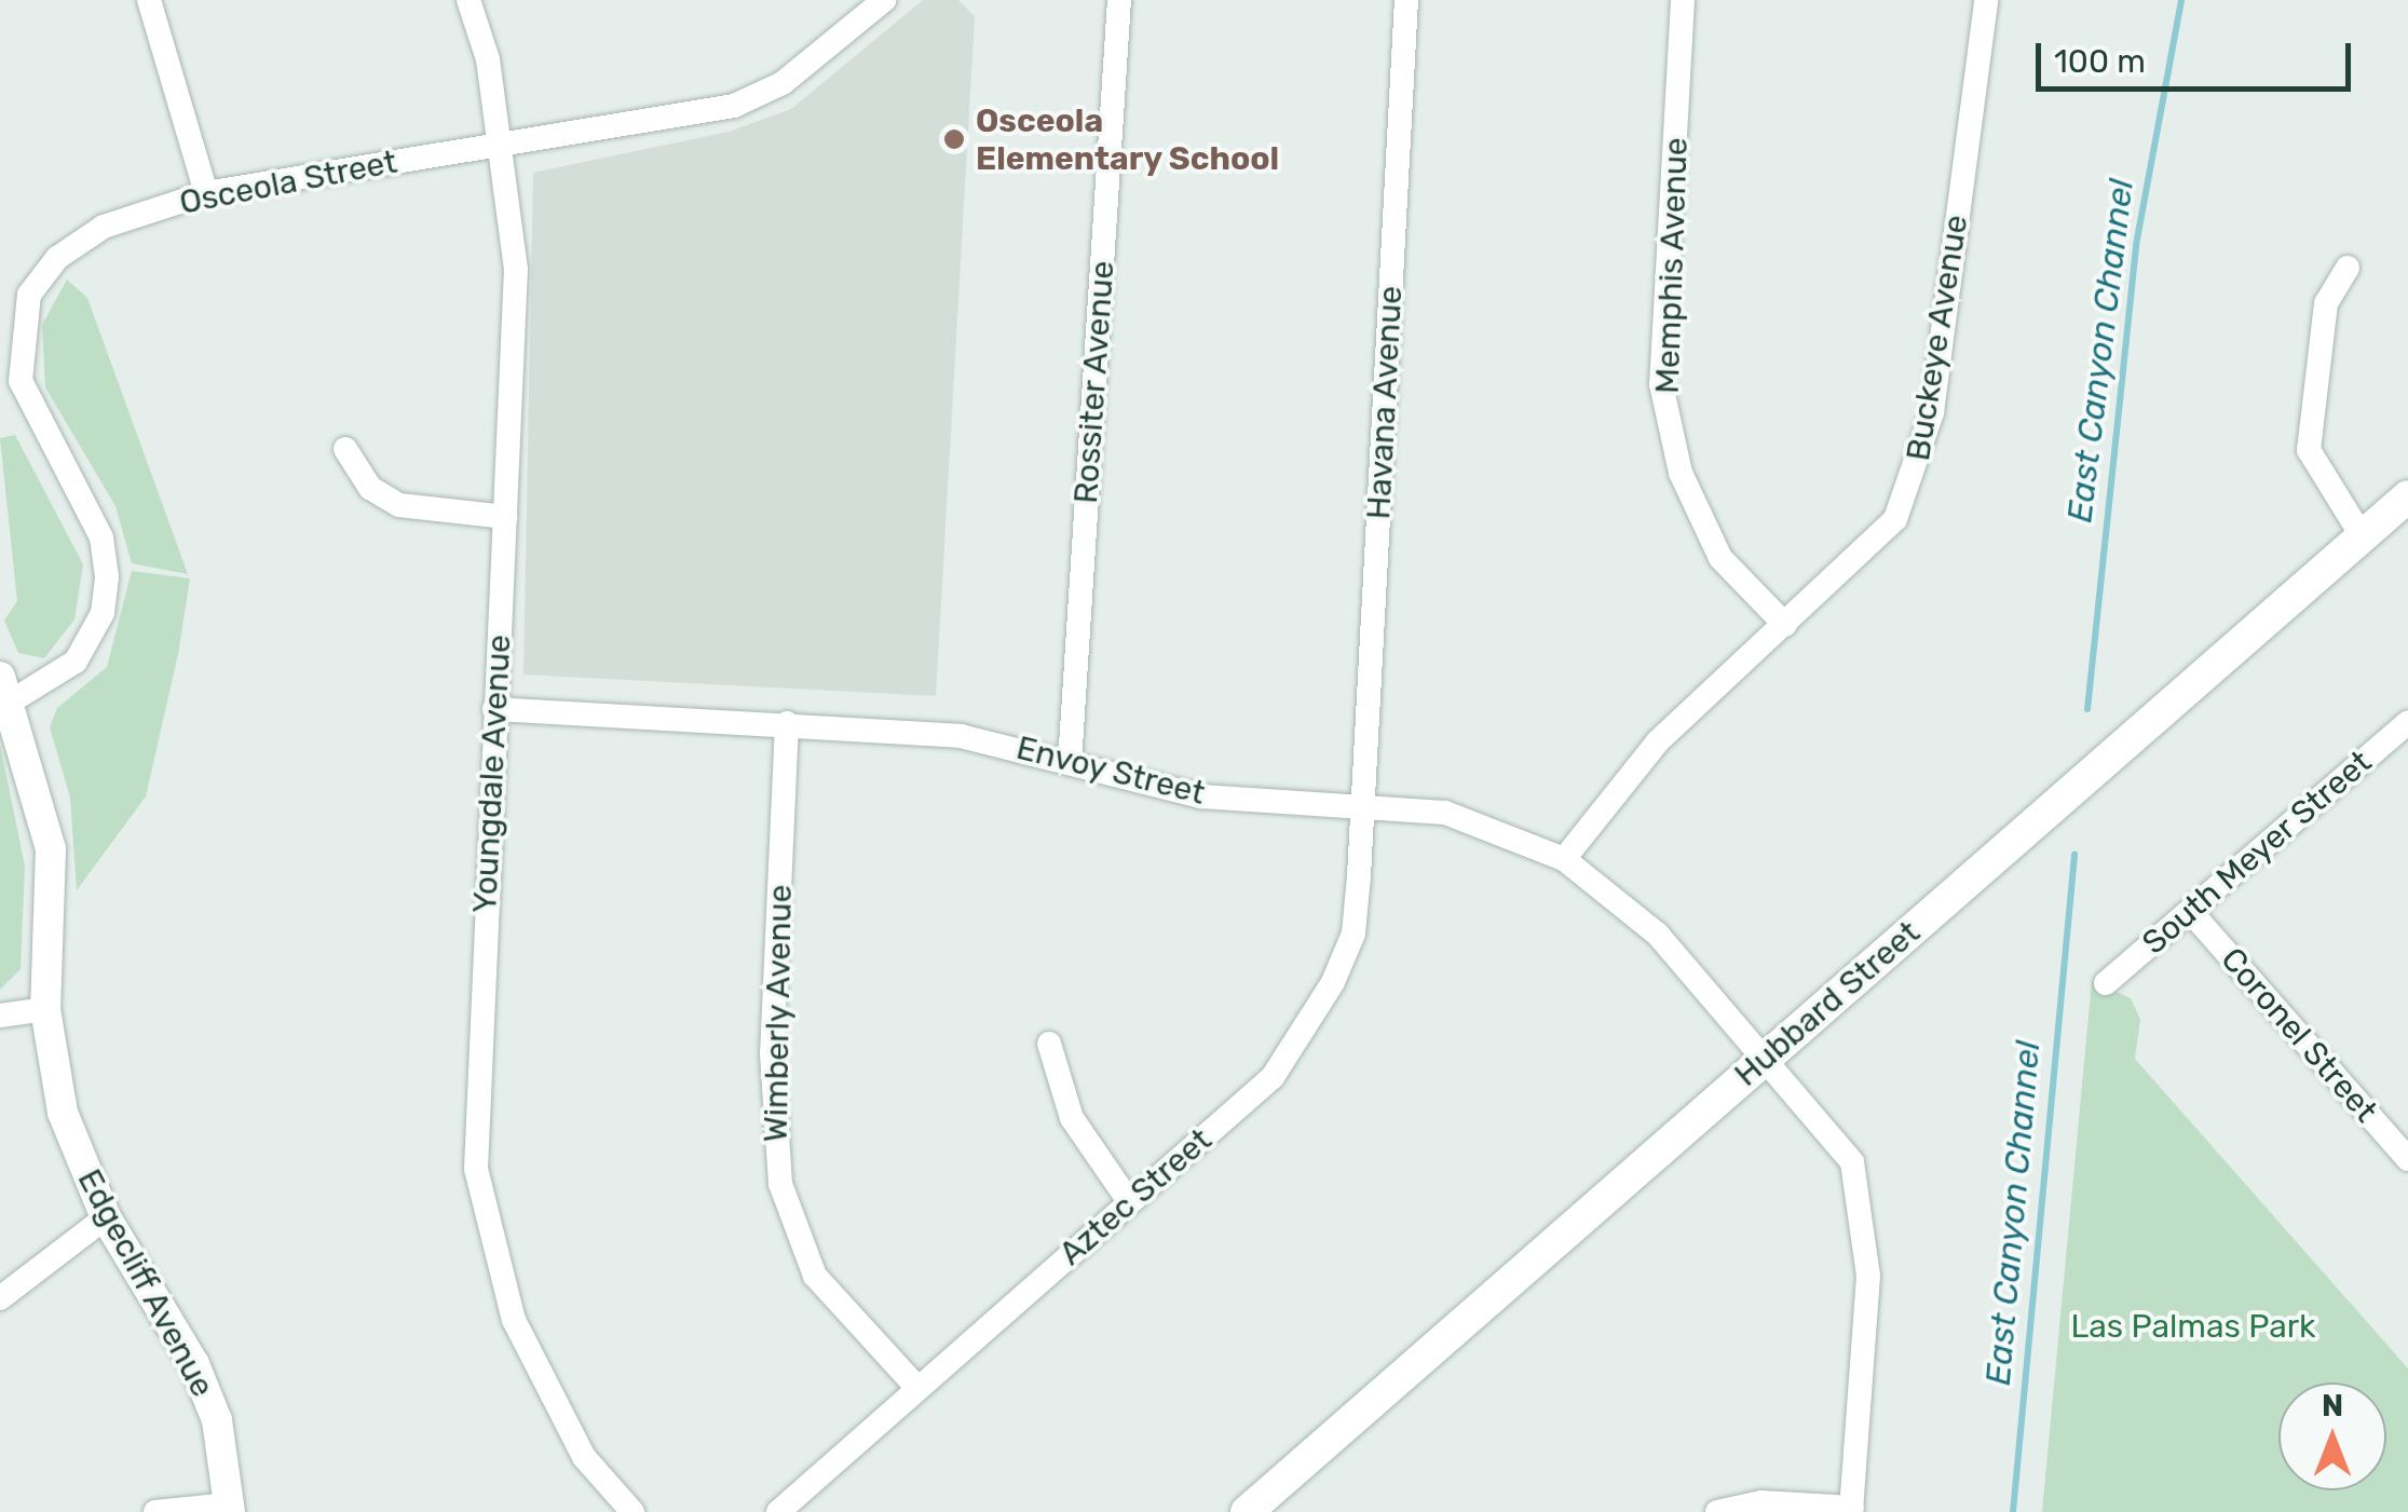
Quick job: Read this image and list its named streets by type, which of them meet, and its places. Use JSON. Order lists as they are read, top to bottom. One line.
{"streets":{"main road":["Hubbard Street"],"street":["Osceola Street","Memphis Avenue","Buckeye Avenue","Rossiter Avenue","Havana Avenue","Envoy Street","Youngdale Avenue","South Meyer Street","Wimberly Avenue","Coronel Street","Aztec Street","Edgecliff Avenue"]},"crossings":[["Osceola Street","Youngdale Avenue"],["Osceola Street","Edgecliff Avenue"],["Memphis Avenue","Buckeye Avenue"],["Buckeye Avenue","Envoy Street"],["Rossiter Avenue","Envoy Street"],["Havana Avenue","Envoy Street"],["Havana Avenue","Aztec Street"],["Envoy Street","Youngdale Avenue"],["Envoy Street","Hubbard Street"],["Envoy Street","Wimberly Avenue"],["Envoy Street","Aztec Street"],["South Meyer Street","Coronel Street"],["Wimberly Avenue","Aztec Street"]],"water":["East Canyon Channel"],"parks":["Las Palmas Park"],"places":["Osceola Elementary School"],"scale_bar":"100 m","north":"top"}
